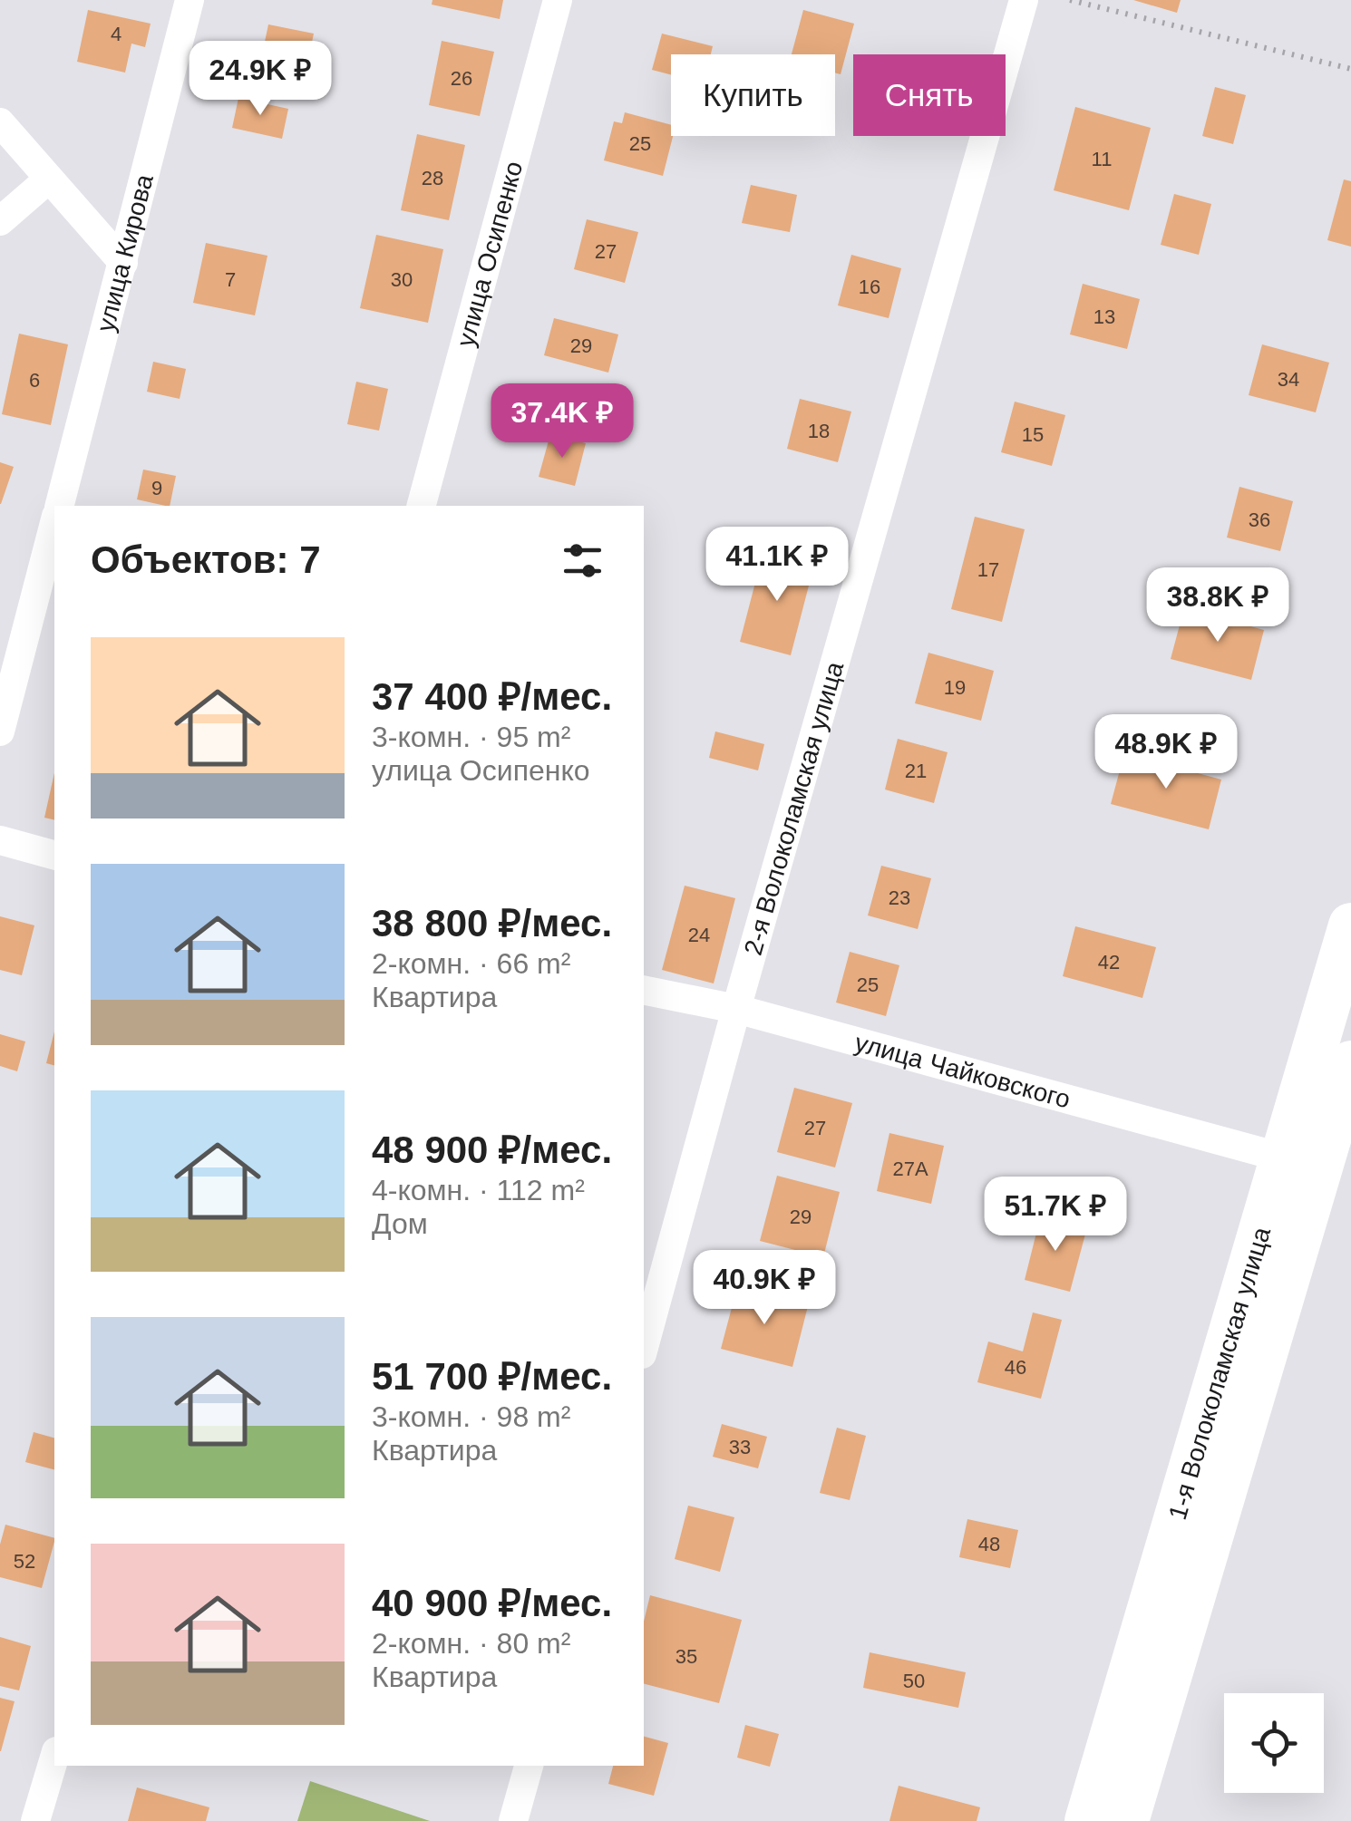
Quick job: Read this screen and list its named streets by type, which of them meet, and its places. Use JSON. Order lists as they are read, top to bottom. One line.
{"streets":{"main road":["1-я Волоколамская улица"],"street":["улица Кирова","улица Осипенко","2-я Волоколамская улица","улица Чайковского"]},"crossings":[["2-я Волоколамская улица","улица Чайковского"],["улица Чайковского","1-я Волоколамская улица"]],"house_numbers":["4","26","25","11","28","27","7","30","16","13","29","34","6","18","15","9","36","17","19","21","23","24","42","25","27","27А","29","46","33","48","52","35","50"],"page":{"price":["24.9K ₽","37.4K ₽","41.1K ₽","38.8K ₽","48.9K ₽","51.7K ₽","40.9K ₽"],"chip":["Купить","Снять"],"heading":"Объектов: 7","list":[{"name":"37 400 ₽/мес.","note":"3-комн. · 95 m² · улица Осипенко"},{"name":"38 800 ₽/мес.","note":"2-комн. · 66 m² · Квартира"},{"name":"48 900 ₽/мес.","note":"4-комн. · 112 m² · Дом"},{"name":"51 700 ₽/мес.","note":"3-комн. · 98 m² · Квартира"},{"name":"40 900 ₽/мес.","note":"2-комн. · 80 m² · Квартира"}]}}
